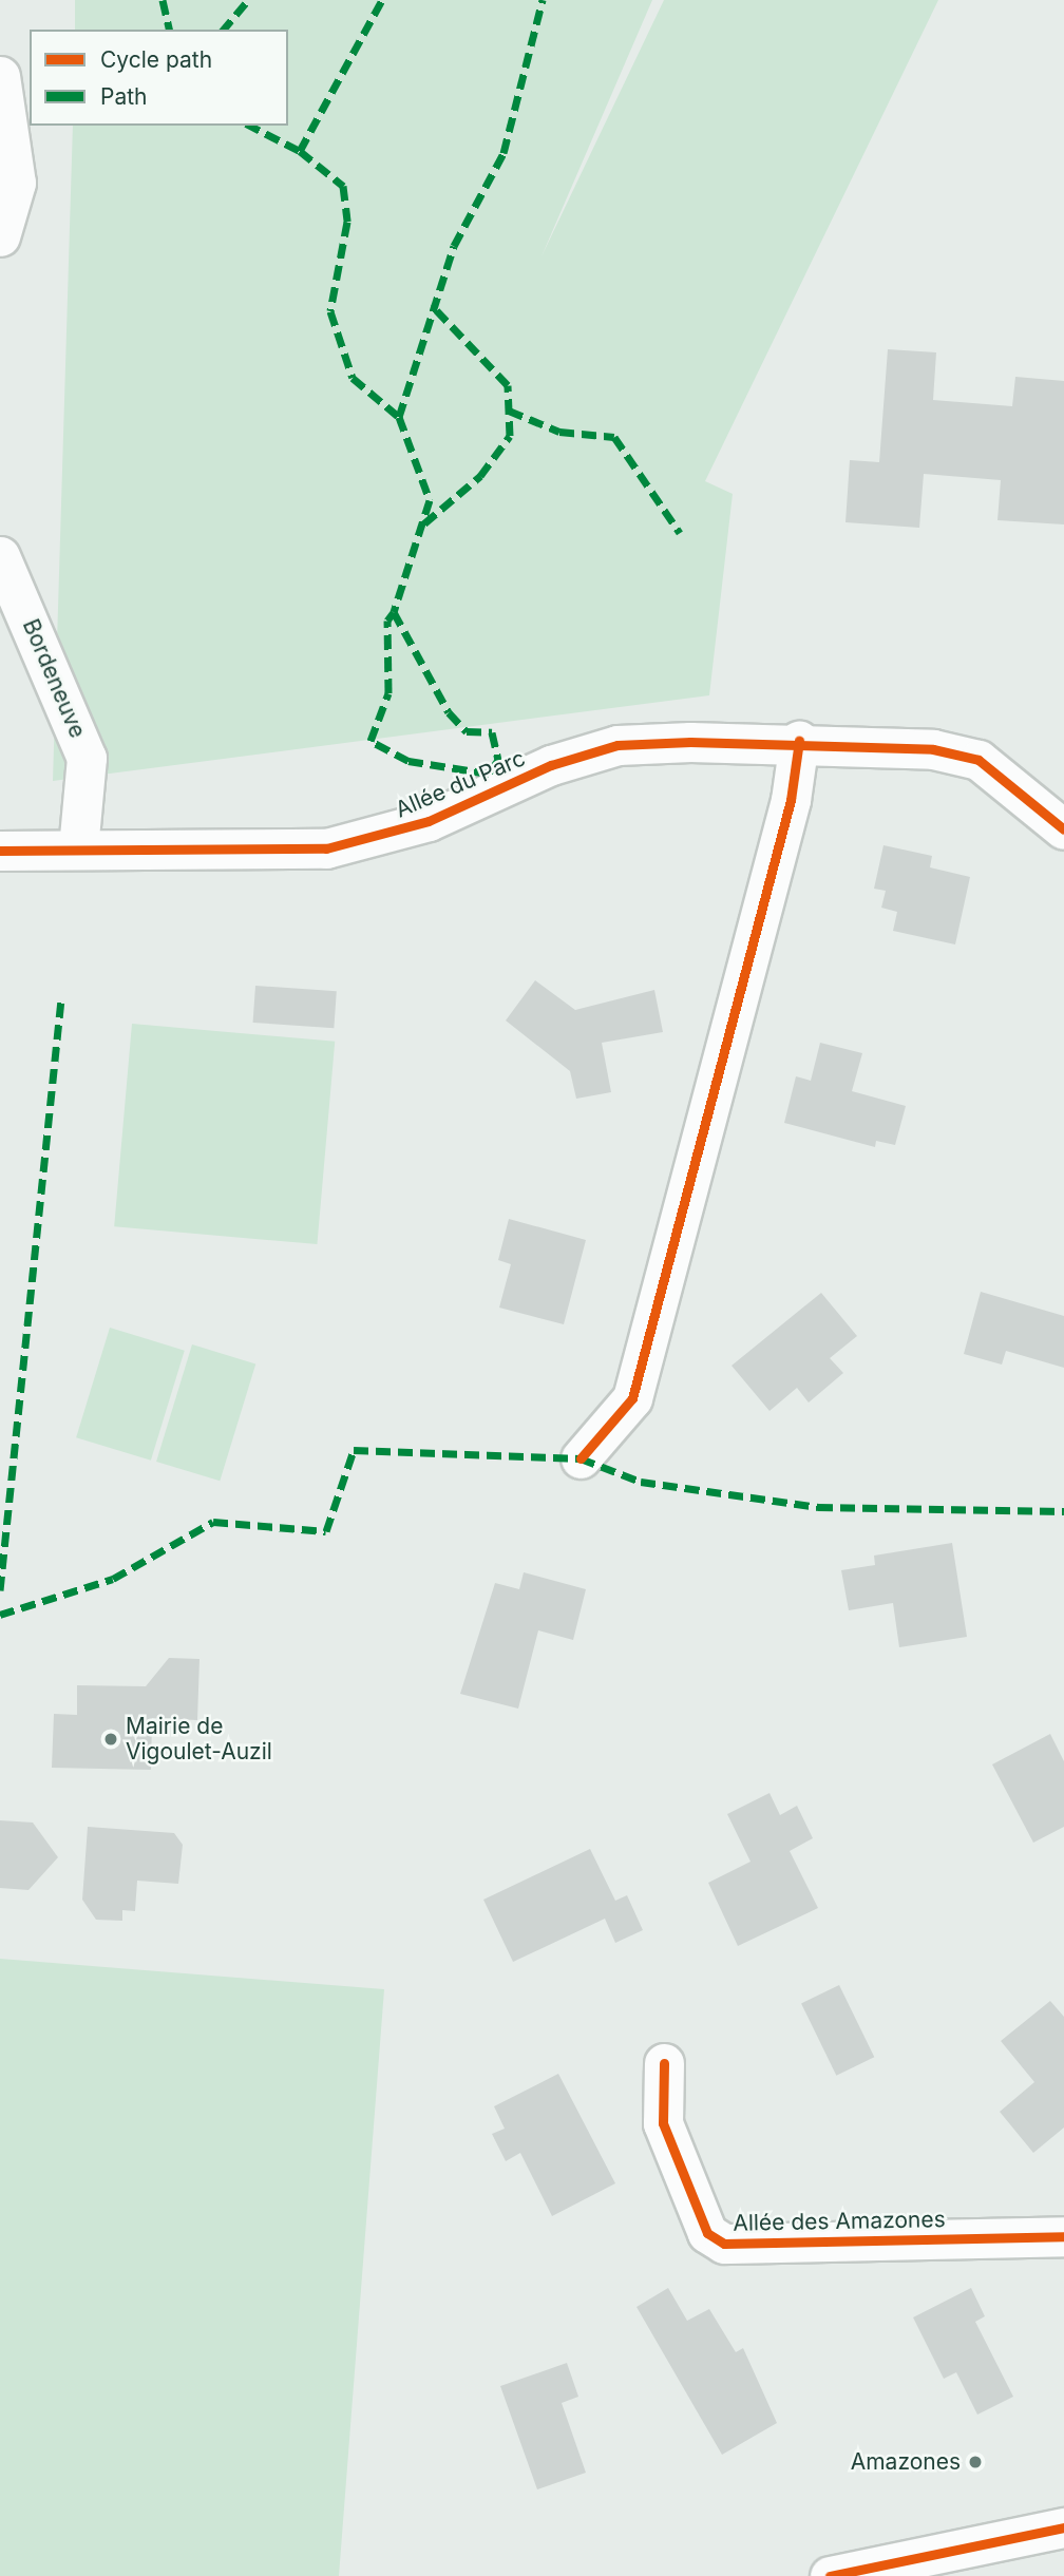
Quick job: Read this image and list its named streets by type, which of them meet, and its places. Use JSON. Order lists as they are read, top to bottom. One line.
{"streets":{"street":["Bordeneuve","Allée du Parc","Allée des Amazones"]},"crossings":[["Bordeneuve","Allée du Parc"]],"places":["Mairie de Vigoulet-Auzil","Amazones"],"legend":["Cycle path","Path"]}
